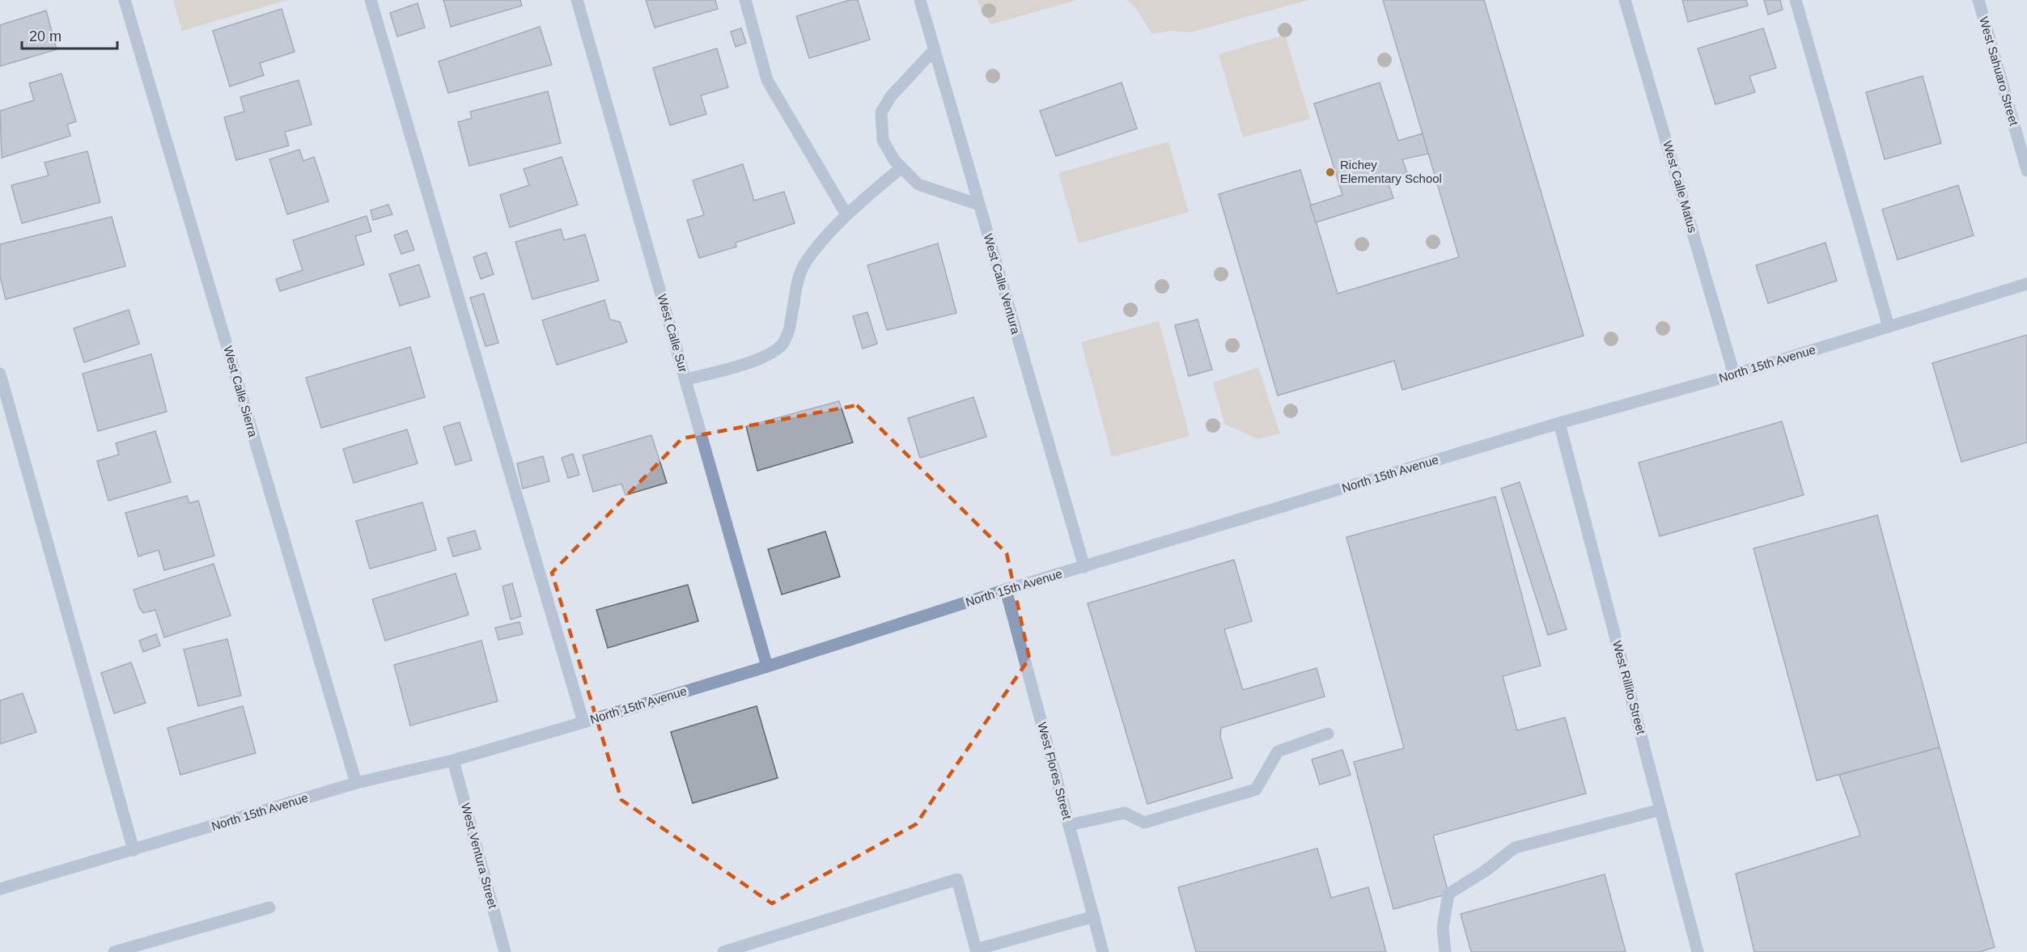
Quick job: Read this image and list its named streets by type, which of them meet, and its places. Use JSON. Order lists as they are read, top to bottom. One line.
{"streets":{"street":["West Sahuaro Street","West Calle Matus","West Calle Ventura","West Calle Sur","North 15th Avenue","West Calle Sierra","West Rillito Street","West Flores Street","West Ventura Street"]},"crossings":[["West Calle Matus","North 15th Avenue"],["West Calle Ventura","North 15th Avenue"],["West Calle Sur","North 15th Avenue"],["North 15th Avenue","West Calle Sierra"],["North 15th Avenue","West Rillito Street"],["North 15th Avenue","West Flores Street"],["North 15th Avenue","West Ventura Street"]],"places":["Richey Elementary School"],"scale_bar":"20 m"}
